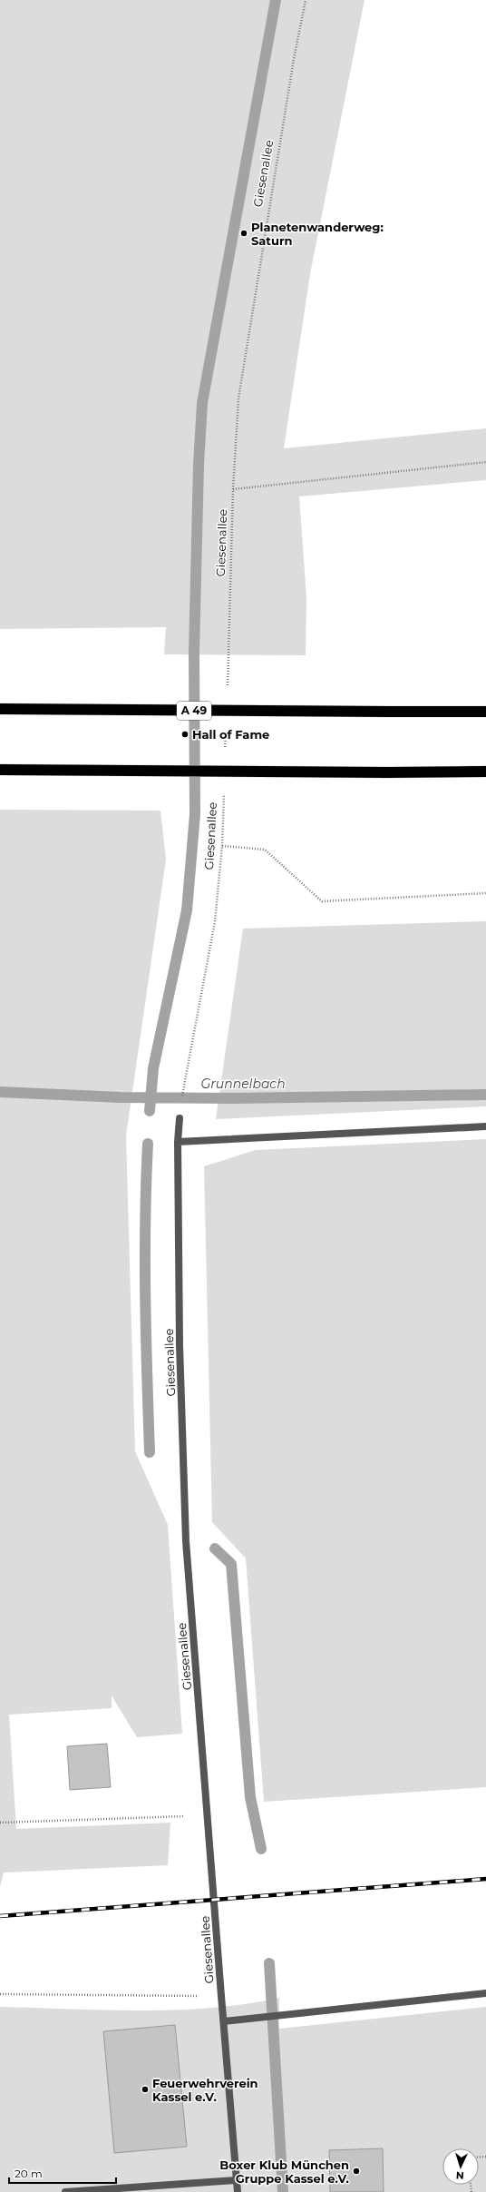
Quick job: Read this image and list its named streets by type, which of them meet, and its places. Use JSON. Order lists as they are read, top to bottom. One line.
{"streets":{"highway":["A 49"],"street":["Giesenallee"]},"water":["Grunnelbach"],"places":["Planetenwanderweg: Saturn","Hall of Fame","Feuerwehrverein Kassel e.V.","Boxer Klub München Gruppe Kassel e.V."],"scale_bar":"20 m","north":"bottom"}
